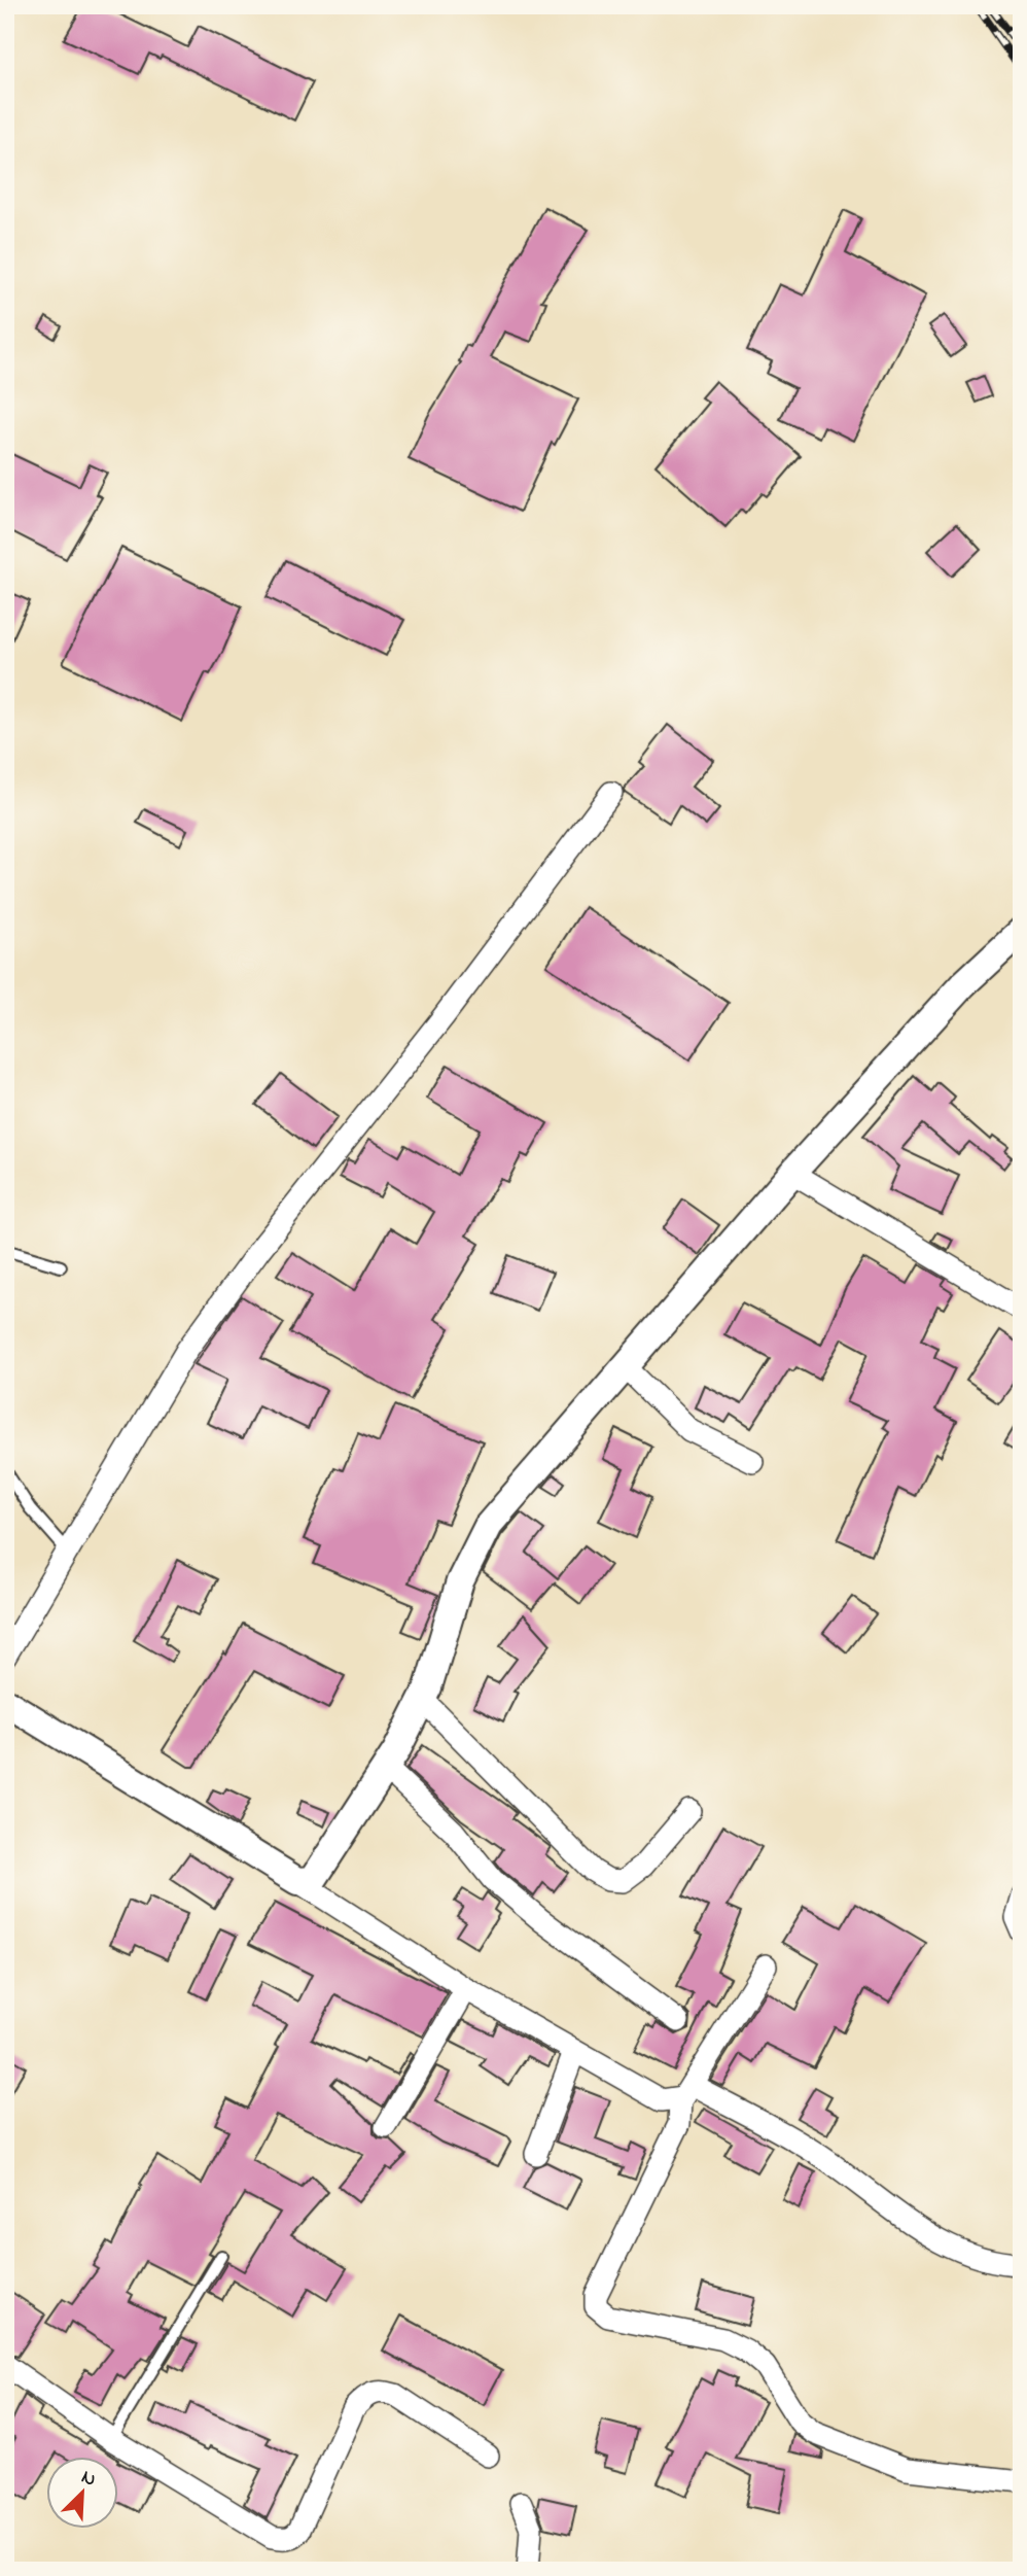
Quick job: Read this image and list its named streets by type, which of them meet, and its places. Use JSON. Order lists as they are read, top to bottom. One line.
{"north":"top right"}
